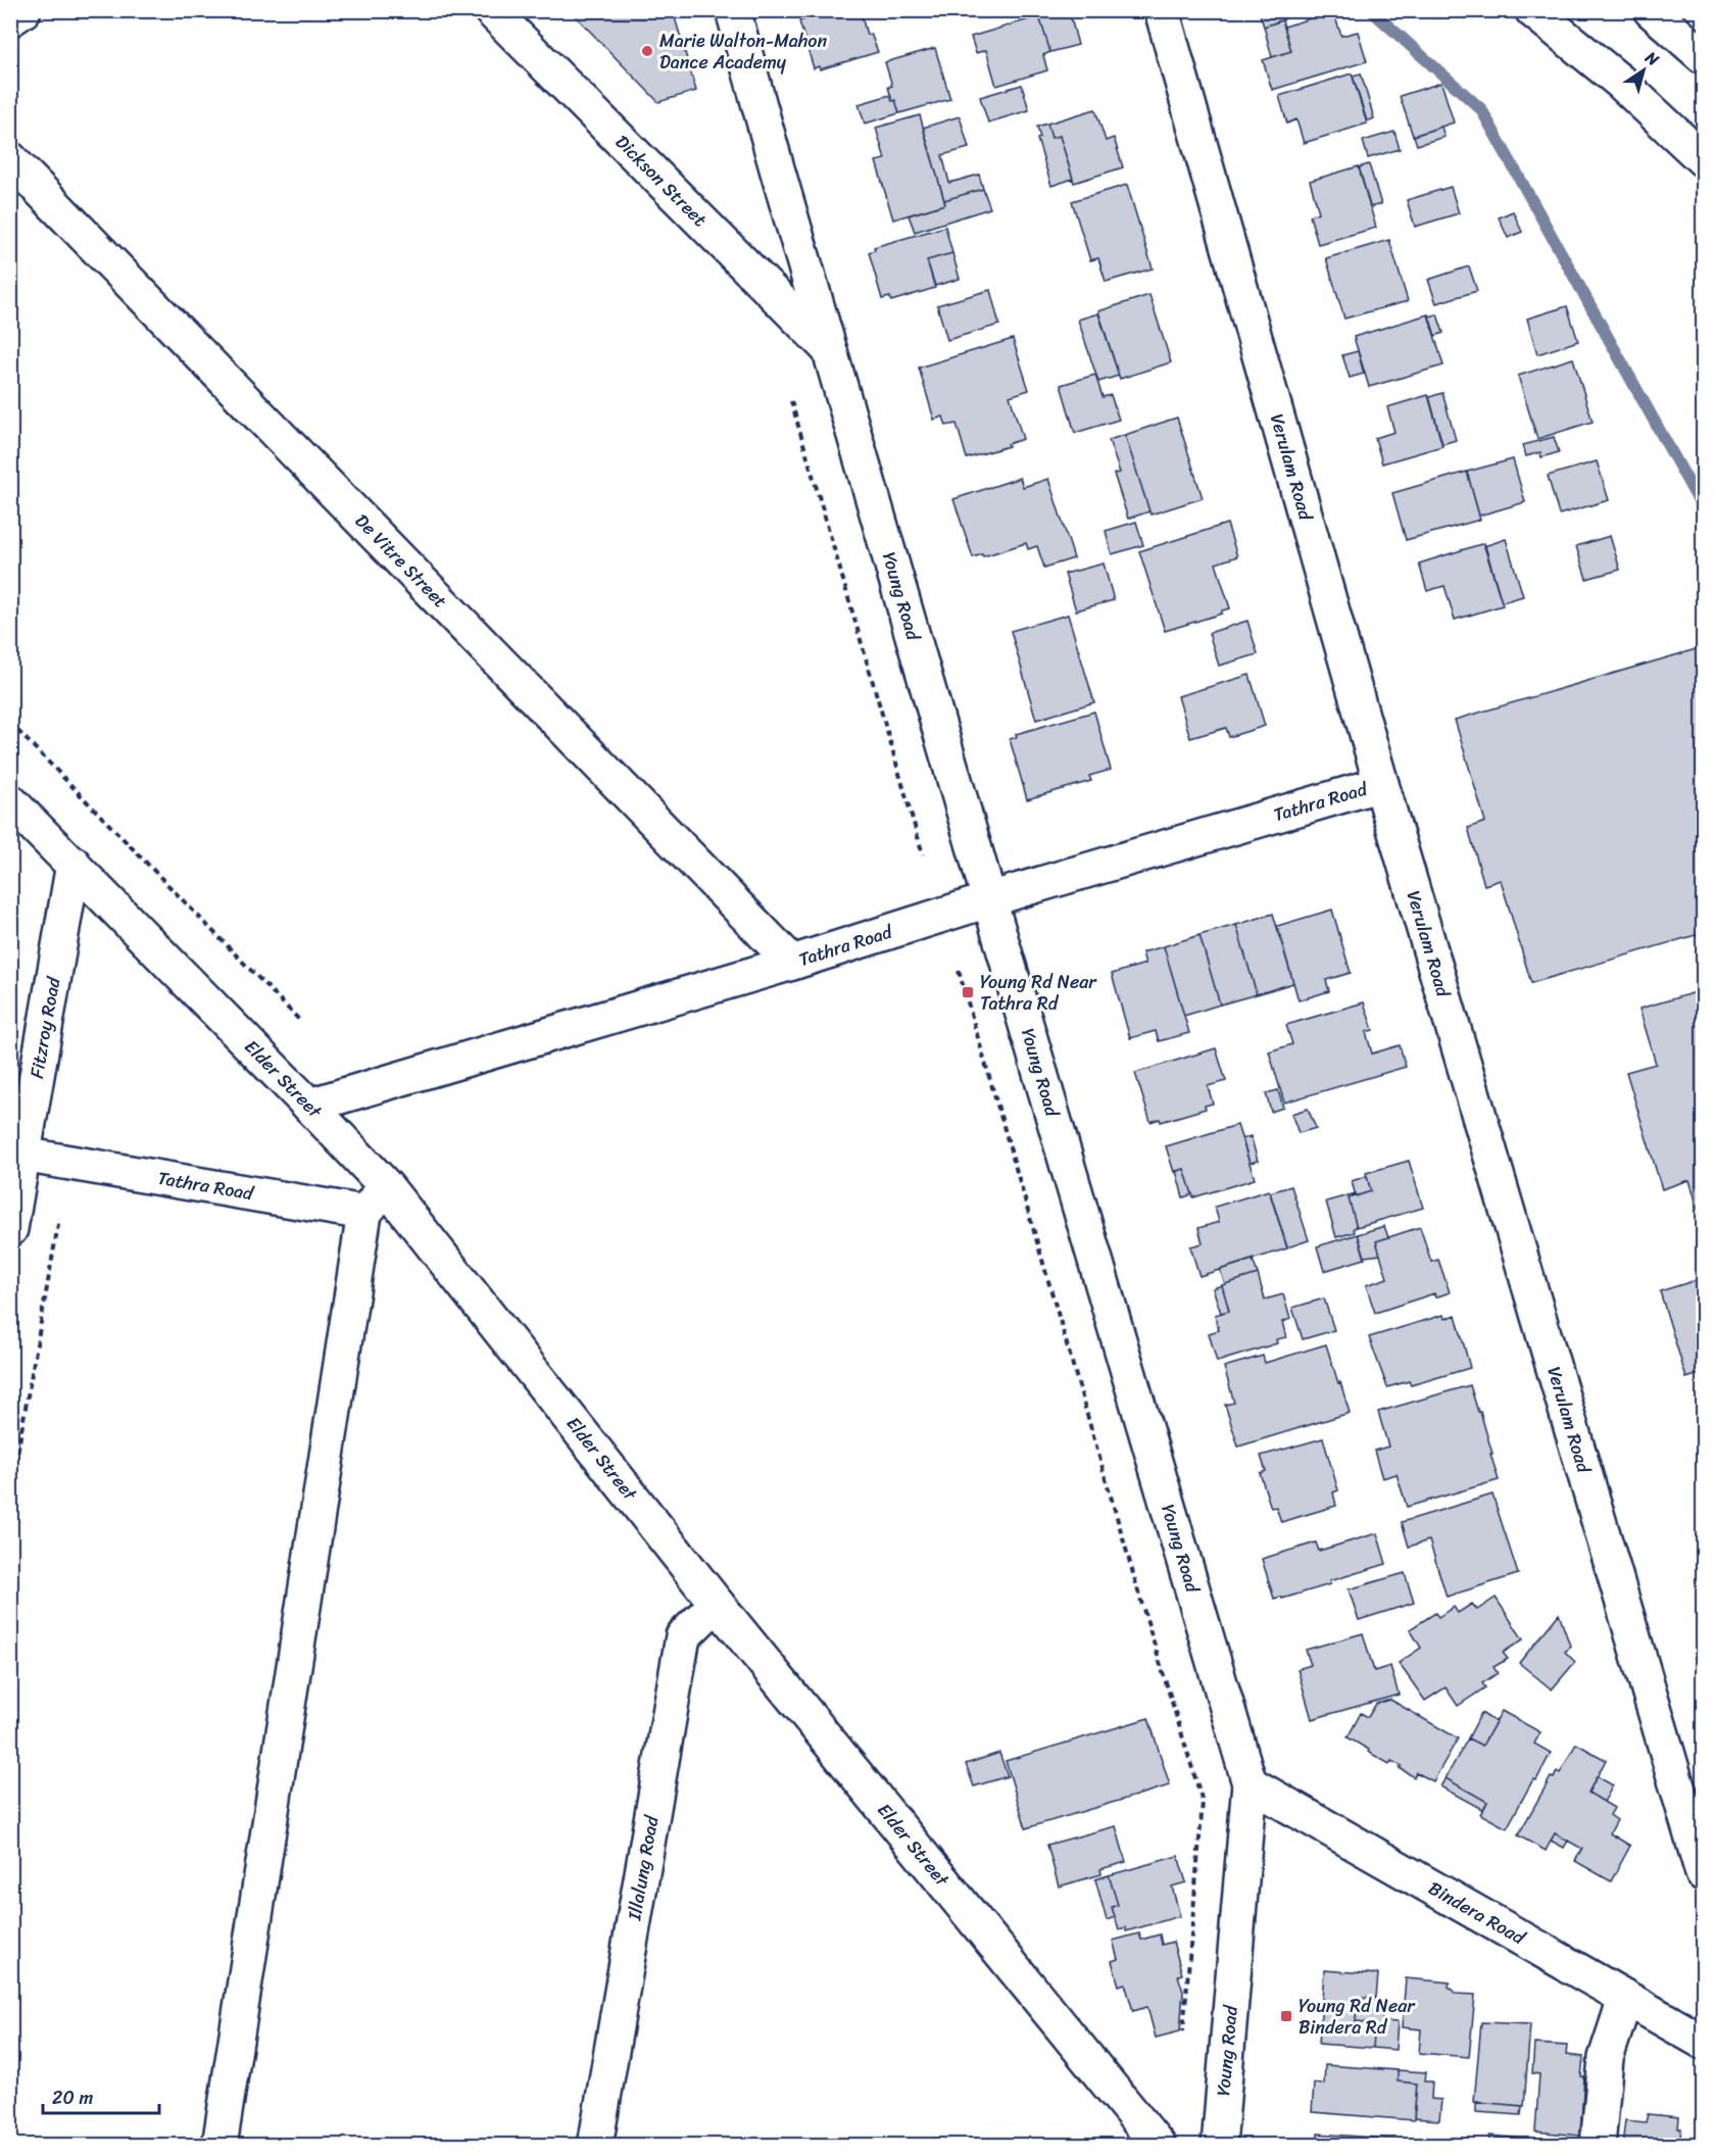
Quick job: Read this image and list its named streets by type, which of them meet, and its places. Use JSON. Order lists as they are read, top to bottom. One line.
{"streets":{"main road":["Dickson Street","Verulam Road","De Vitre Street","Young Road","Tathra Road","Fitzroy Road","Elder Street","Illalung Road","Bindera Road"]},"crossings":[["Dickson Street","Young Road"],["Verulam Road","Tathra Road"],["De Vitre Street","Tathra Road"],["Young Road","Tathra Road"],["Young Road","Bindera Road"],["Tathra Road","Fitzroy Road"],["Tathra Road","Elder Street"],["Fitzroy Road","Elder Street"],["Elder Street","Illalung Road"]],"places":{"other":["Marie Walton-Mahon Dance Academy"],"transit":["Young Rd Near Tathra Rd","Young Rd Near Bindera Rd"]},"scale_bar":"20 m","north":"top right"}
